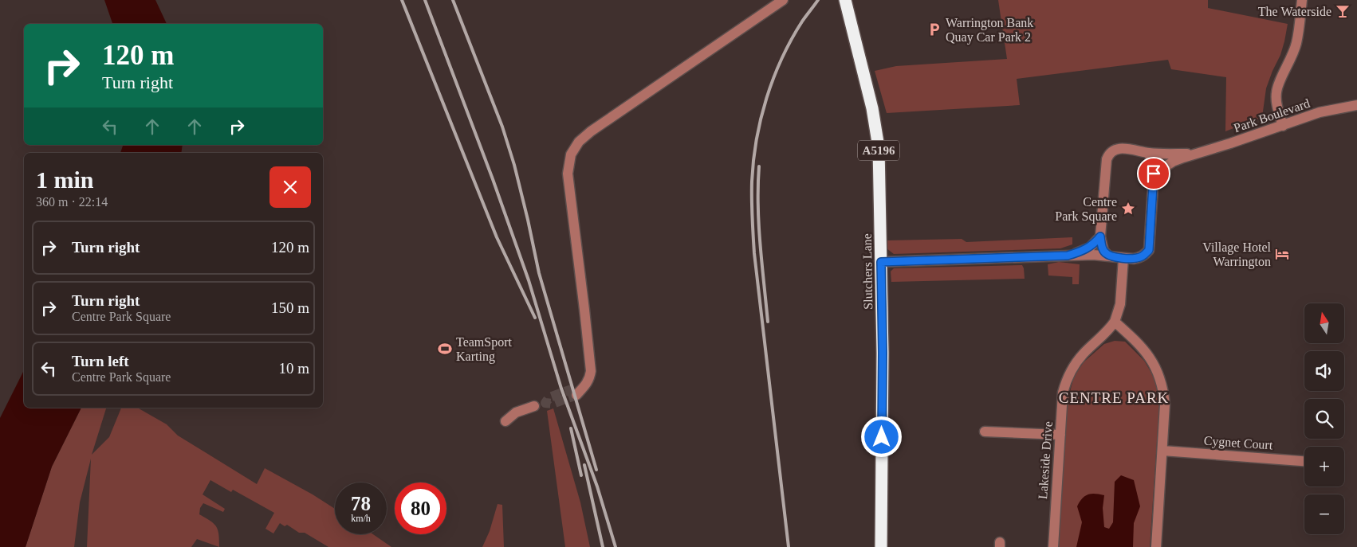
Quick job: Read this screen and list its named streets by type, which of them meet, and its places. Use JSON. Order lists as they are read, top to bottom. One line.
{"streets":{"highway":["A5196","Slutchers Lane"],"street":["Park Boulevard","Cygnet Court","Lakeside Drive"]},"districts":["CENTRE PARK"],"places":{"bar":["The Waterside"],"parking":["Warrington Bank Quay Car Park 2"],"place":["Centre Park Square"],"hotel":["Village Hotel Warrington"],"sports":["TeamSport Karting"]},"north":"top","page":{"turn":["120 m","Turn right"],"heading":["1 min","360 m · 22:14"],"list":[{"name":"Turn right","value":"120 m"},{"name":"Turn right","note":"Centre Park Square","value":"150 m"},{"name":"Turn left","note":"Centre Park Square","value":"10 m"}],"map_buttons":["+","−"],"speed":"78 km/h","limit":"80"}}
